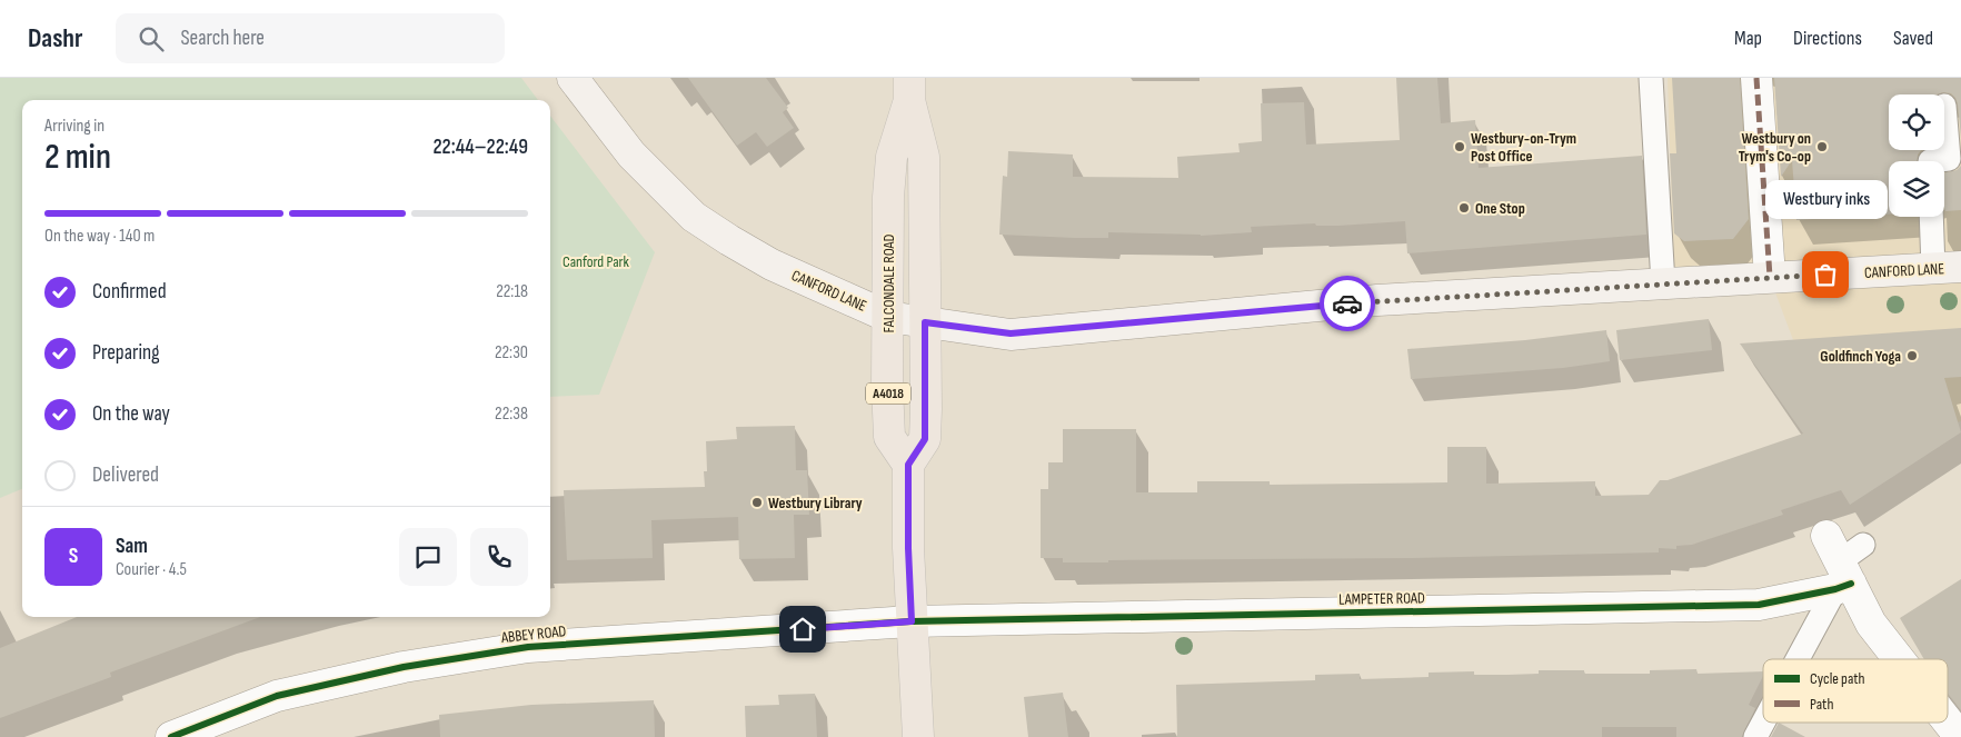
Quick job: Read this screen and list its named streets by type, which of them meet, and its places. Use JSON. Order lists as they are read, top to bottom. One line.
{"streets":{"main road":["FALCONDALE ROAD","A4018"],"street":["CANFORD LANE","LAMPETER ROAD","ABBEY ROAD"]},"crossings":[["CANFORD LANE","FALCONDALE ROAD"],["LAMPETER ROAD","ABBEY ROAD"]],"parks":["Canford Park"],"places":["Westbury-on-Trym Post Office","Westbury on Trym's Co-op","One Stop","Westbury inks","Goldfinch Yoga","Westbury Library"],"legend":["Cycle path","Path"],"page":{"header":"Dashr","search":"Search here","nav":["Map","Directions","Saved"],"heading":["2 min","Arriving in","22:44–22:49"],"panel":["Sam","Courier · 4.5"],"bubble":"Westbury inks","bar":"On the way · 140 m","list":[["Confirmed","22:18"],["Preparing","22:30"],["On the way","22:38"],"Delivered"],"round":"S"}}
